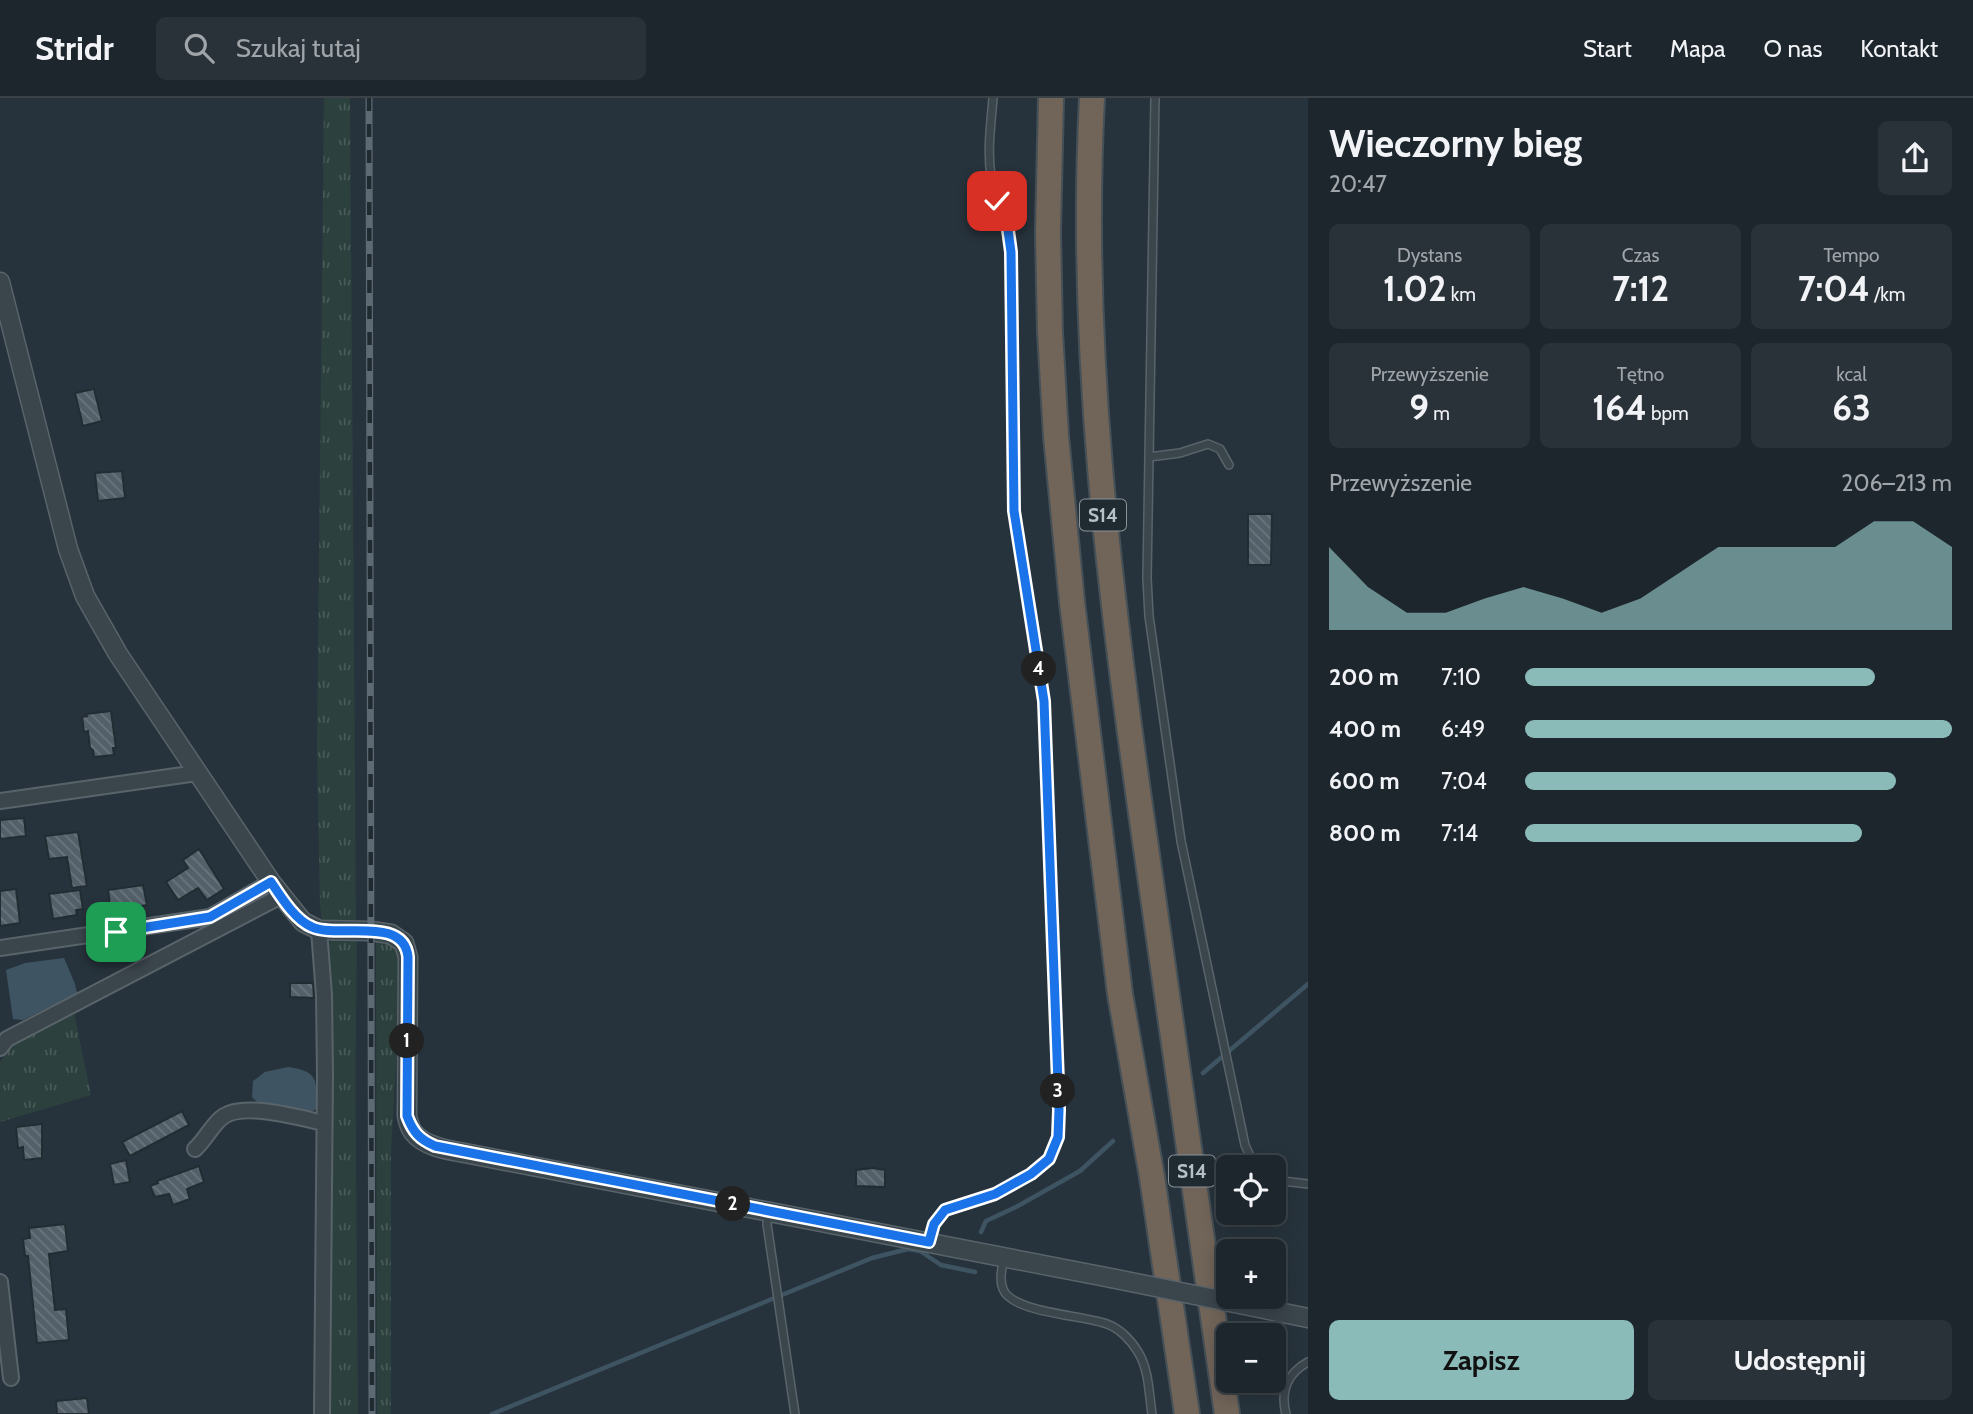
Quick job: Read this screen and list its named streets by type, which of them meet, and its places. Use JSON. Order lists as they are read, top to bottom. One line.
{"streets":{"highway":["S14"]},"page":{"header":"Stridr","search":"Szukaj tutaj","nav":["Start","Mapa","O nas","Kontakt"],"heading":["Wieczorny bieg","20:47"],"stats":[["Dystans","1.02 km"],["Czas","7:12"],["Tempo","7:04 /km"],["Przewyższenie","9 m"],["Tętno","164 bpm"],["kcal","63"]],"chart":["Przewyższenie","206–213 m"],"pins":["4","1","3","2"],"list":[{"name":"200 m","note":"7:10"},{"name":"400 m","note":"6:49"},{"name":"600 m","note":"7:04"},{"name":"800 m","note":"7:14"}],"map_buttons":["+","−"],"buttons":["Zapisz","Udostępnij"]}}
